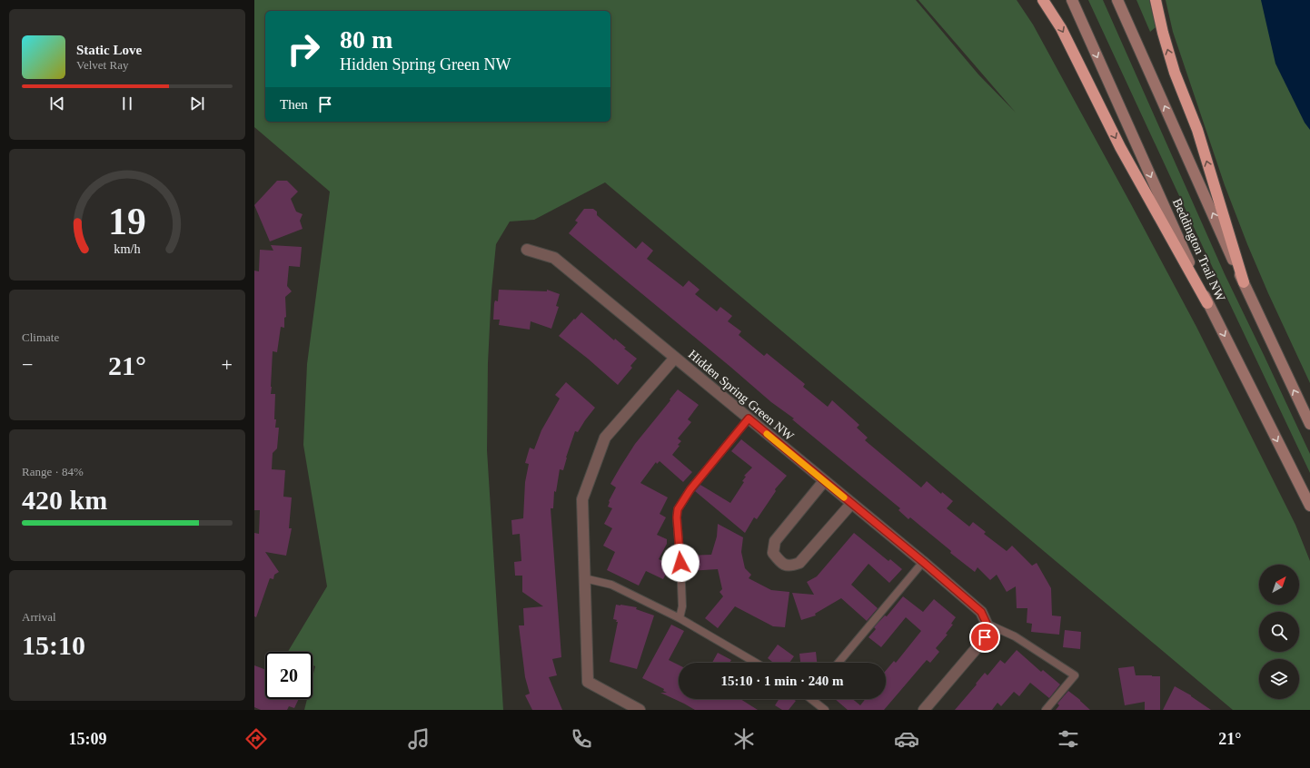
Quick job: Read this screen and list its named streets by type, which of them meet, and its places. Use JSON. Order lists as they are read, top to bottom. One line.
{"streets":{"main road":["Beddington Trail NW"],"street":["Hidden Spring Green NW"]},"north":"top right","page":{"turn":["80 m","Hidden Spring Green NW"],"song":["Static Love","Velvet Ray"],"then":"Then","tile":["Climate",["Range · 84%","420 km"],["Arrival","15:10"]],"heat":["−","21°","+"],"limit":"20","trip":"15:10 · 1 min · 240 m","tabs":["15:09","21°"],"gauge":["19","km/h"]}}
